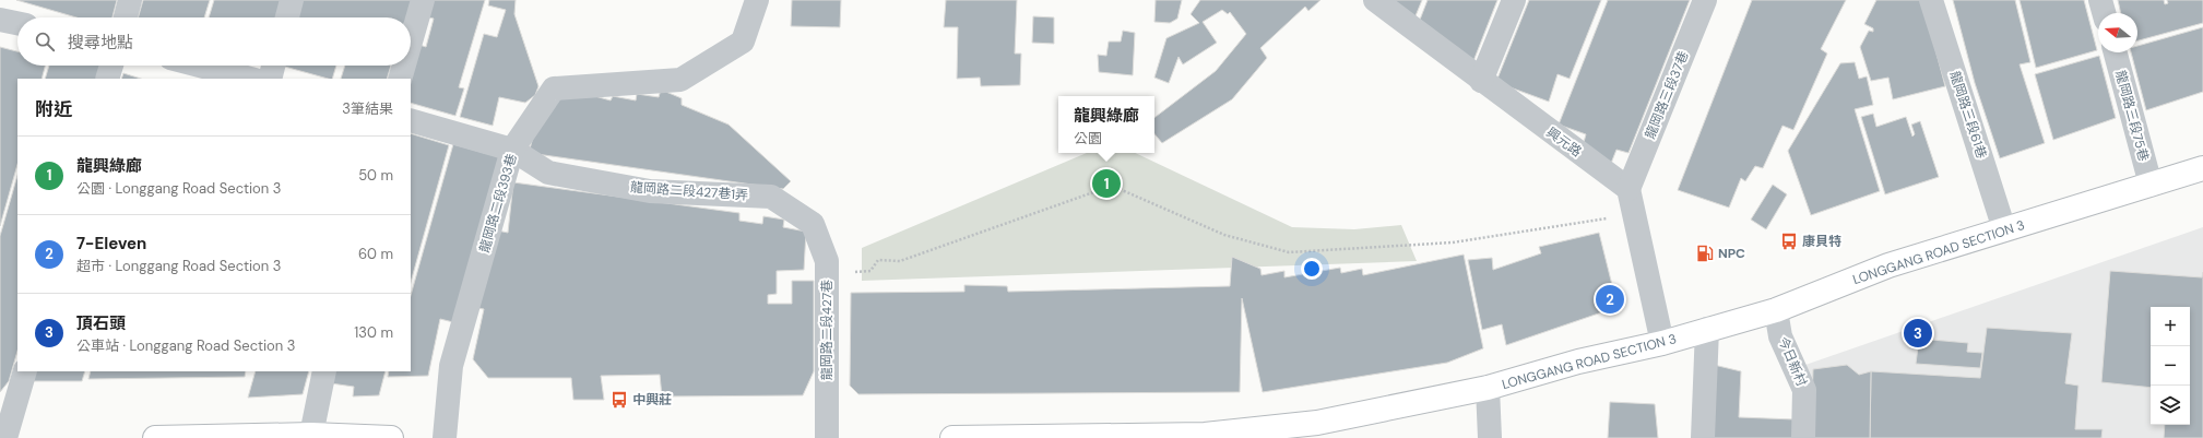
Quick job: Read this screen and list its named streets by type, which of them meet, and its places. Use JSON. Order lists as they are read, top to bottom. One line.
{"streets":{"main road":["LONGGANG ROAD SECTION 3"],"lane":["龍岡路三段37巷","龍岡路三段61巷","龍岡路三段75巷","興元路","龍岡路二段427巷1弄","龍岡路二段393巷","龍岡路二段427巷","今日新村"]},"crossings":[["龍岡路三段37巷","興元路"],["龍岡路三段61巷","LONGGANG ROAD SECTION 3"],["龍岡路三段75巷","LONGGANG ROAD SECTION 3"],["龍岡路二段427巷1弄","龍岡路二段393巷"],["龍岡路二段427巷1弄","龍岡路二段427巷"],["LONGGANG ROAD SECTION 3","今日新村"]],"places":{"bus stop":["康貝特","中興莊"],"fuel station":["NPC"]},"north":"left","page":{"search":"搜尋地點","heading":["附近","3筆結果"],"popup":["龍興綠廊","公園"],"list":[{"mark":"1","name":"龍興綠廊","note":"公園 · Longgang Road Section 3","value":"50 m"},{"mark":"2","name":"7-Eleven","note":"超市 · Longgang Road Section 3","value":"60 m"},{"mark":"3","name":"頂石頭","note":"公車站 · Longgang Road Section 3","value":"130 m"}],"pins":["1","2","3"],"map_buttons":["+","−"]}}
